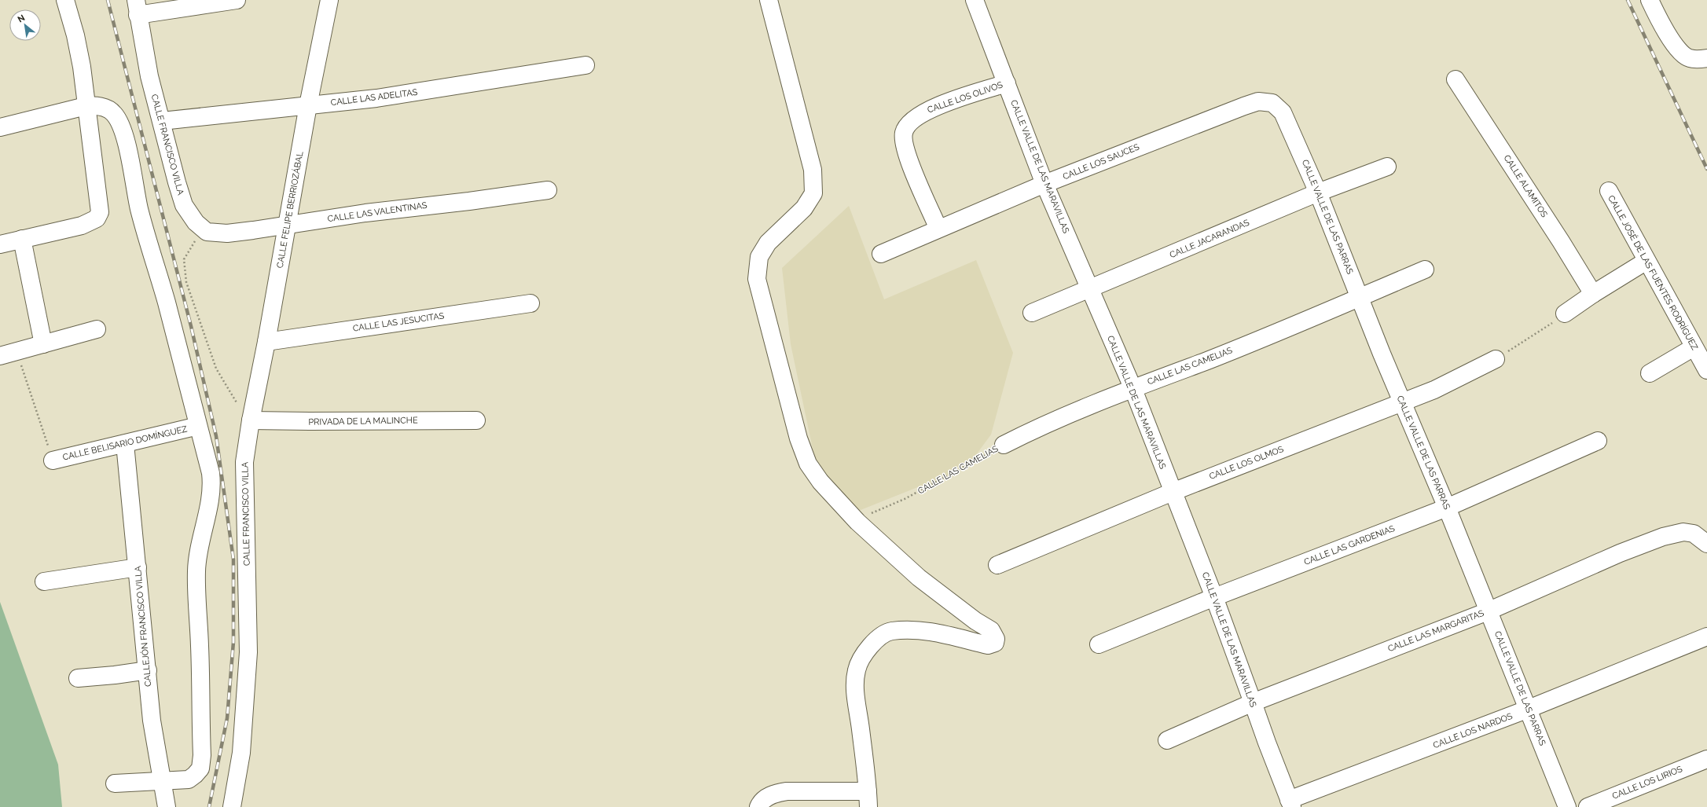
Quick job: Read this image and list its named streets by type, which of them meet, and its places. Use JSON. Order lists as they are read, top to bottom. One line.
{"streets":{"street":["CALLE LAS ADELITAS","CALLE LOS OLIVOS","CALLE FRANCISCO VILLA","CALLE LOS SAUCES","CALLE VALLE DE LAS MARAVILLAS","CALLE ALAMITOS","CALLE FELIPE BERRIOZÁBAL","CALLE LAS VALENTINAS","CALLE VALLE DE LAS PARRAS","CALLE JACARANDAS","CALLE JOSÉ DE LAS FUENTES RODRÍGUEZ","CALLE LAS JESUCITAS","CALLE LAS CAMELIAS","PRIVADA DE LA MALINCHE","CALLE BELISARIO DOMÍNGUEZ","CALLE LOS OLMOS","CALLE LAS GARDENIAS","CALLEJÓN FRANCISCO VILLA","CALLE LAS MARGARITAS","CALLE LOS NARDOS","CALLE LOS LIRIOS"]},"crossings":[["CALLE LAS ADELITAS","CALLE FRANCISCO VILLA"],["CALLE LAS ADELITAS","CALLE FELIPE BERRIOZÁBAL"],["CALLE LOS OLIVOS","CALLE LOS SAUCES"],["CALLE LOS OLIVOS","CALLE VALLE DE LAS MARAVILLAS"],["CALLE FRANCISCO VILLA","CALLE FELIPE BERRIOZÁBAL"],["CALLE FRANCISCO VILLA","CALLE LAS VALENTINAS"],["CALLE FRANCISCO VILLA","PRIVADA DE LA MALINCHE"],["CALLE LOS SAUCES","CALLE VALLE DE LAS MARAVILLAS"],["CALLE LOS SAUCES","CALLE VALLE DE LAS PARRAS"],["CALLE VALLE DE LAS MARAVILLAS","CALLE JACARANDAS"],["CALLE VALLE DE LAS MARAVILLAS","CALLE LAS CAMELIAS"],["CALLE VALLE DE LAS MARAVILLAS","CALLE LOS OLMOS"],["CALLE VALLE DE LAS MARAVILLAS","CALLE LAS GARDENIAS"],["CALLE VALLE DE LAS MARAVILLAS","CALLE LAS MARGARITAS"],["CALLE VALLE DE LAS MARAVILLAS","CALLE LOS NARDOS"],["CALLE FELIPE BERRIOZÁBAL","CALLE LAS VALENTINAS"],["CALLE FELIPE BERRIOZÁBAL","CALLE LAS JESUCITAS"],["CALLE FELIPE BERRIOZÁBAL","PRIVADA DE LA MALINCHE"],["CALLE VALLE DE LAS PARRAS","CALLE JACARANDAS"],["CALLE VALLE DE LAS PARRAS","CALLE LAS CAMELIAS"],["CALLE VALLE DE LAS PARRAS","CALLE LOS OLMOS"],["CALLE VALLE DE LAS PARRAS","CALLE LAS GARDENIAS"],["CALLE VALLE DE LAS PARRAS","CALLE LAS MARGARITAS"],["CALLE VALLE DE LAS PARRAS","CALLE LOS NARDOS"],["CALLE BELISARIO DOMÍNGUEZ","CALLEJÓN FRANCISCO VILLA"]],"north":"top left"}
